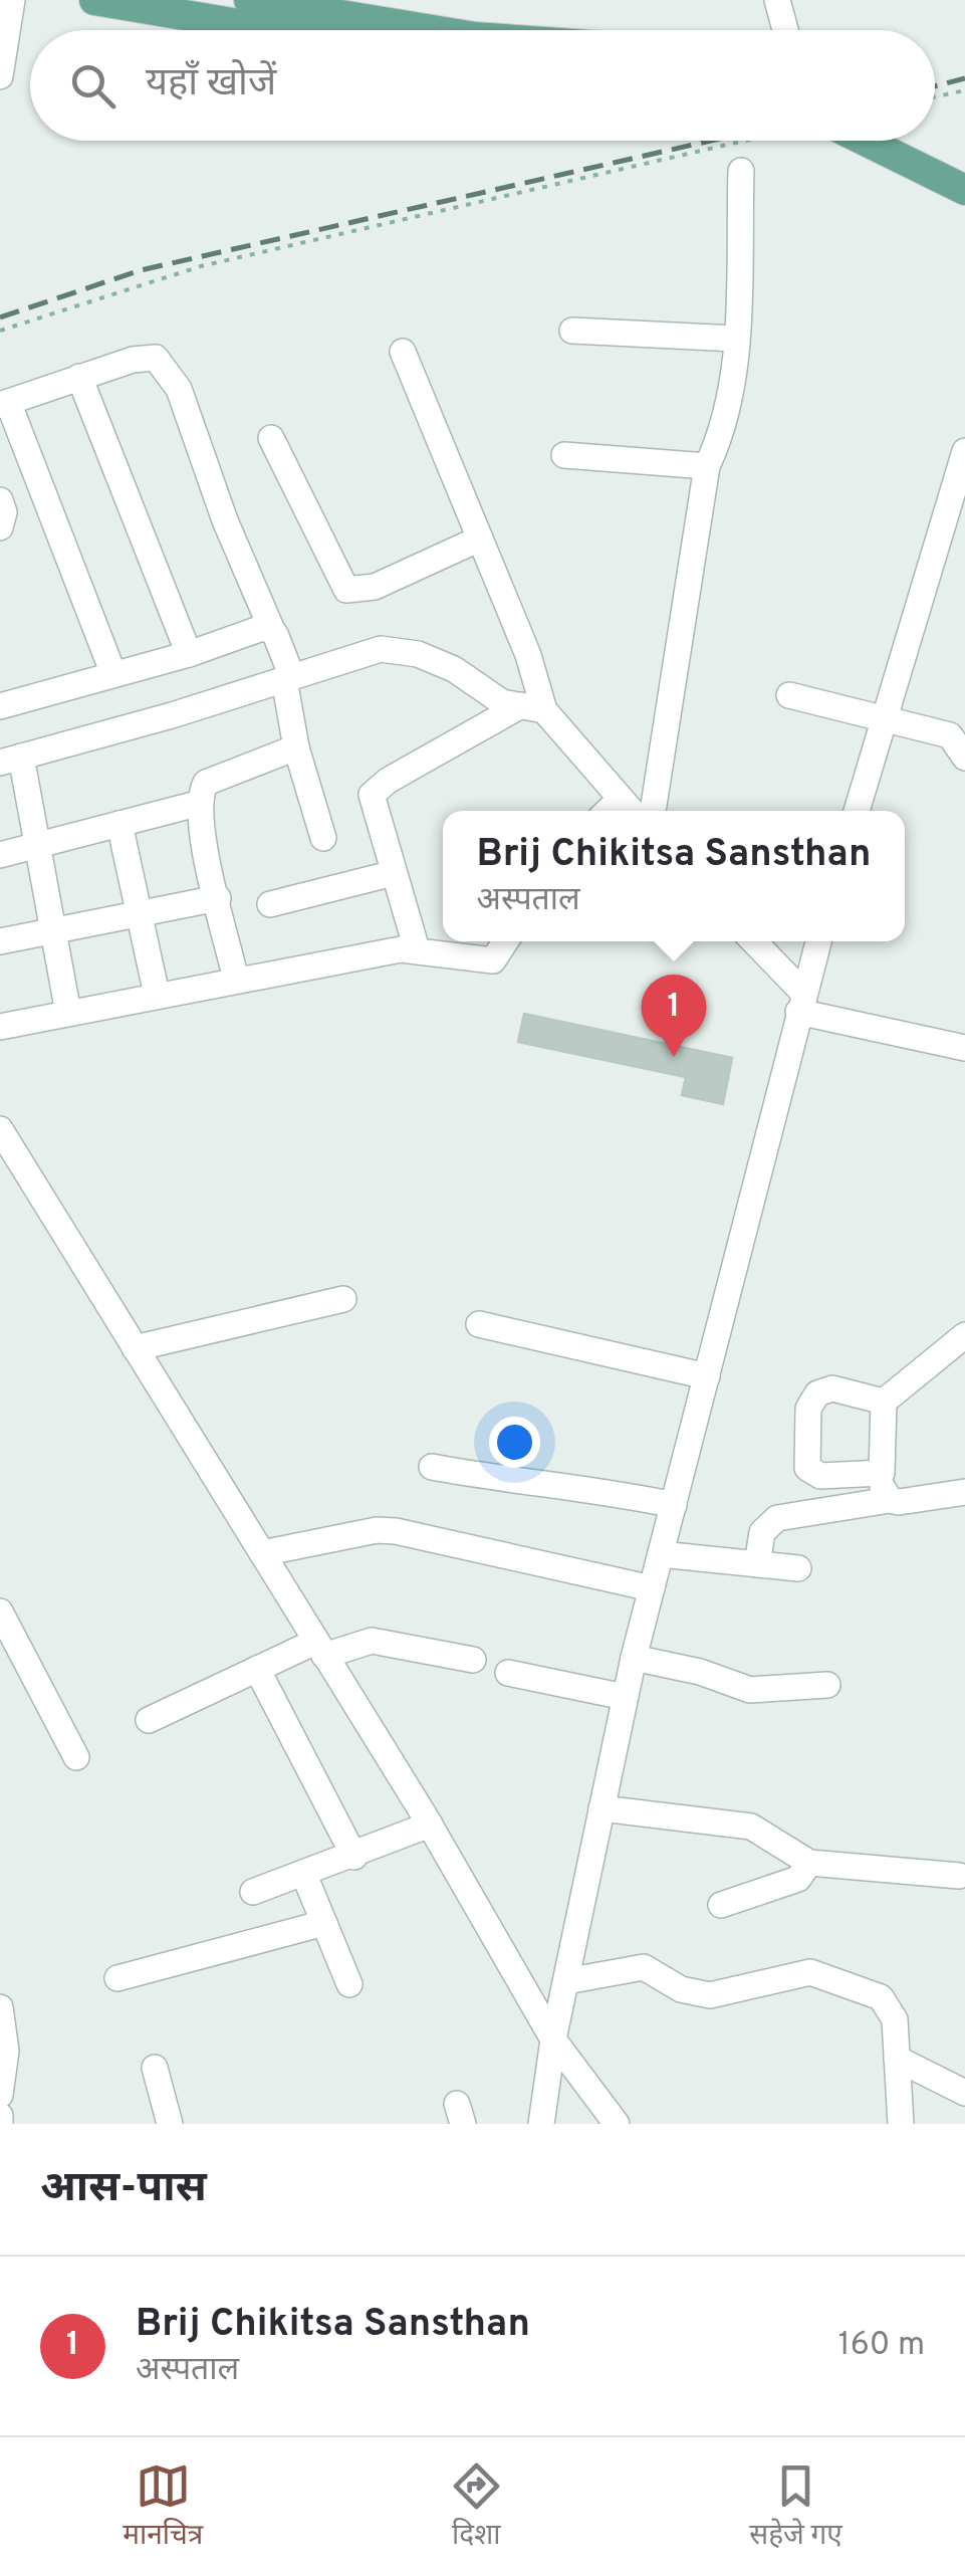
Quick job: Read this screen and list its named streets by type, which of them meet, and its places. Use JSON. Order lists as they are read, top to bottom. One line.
{"page":{"search":"यहाँ खोजें","popup":["Brij Chikitsa Sansthan","अस्पताल"],"pins":"1","heading":"आस-पास","list":[{"mark":"1","name":"Brij Chikitsa Sansthan","note":"अस्पताल","value":"160 m"}],"nav":["मानचित्र","दिशा","सहेजे गए"]}}
